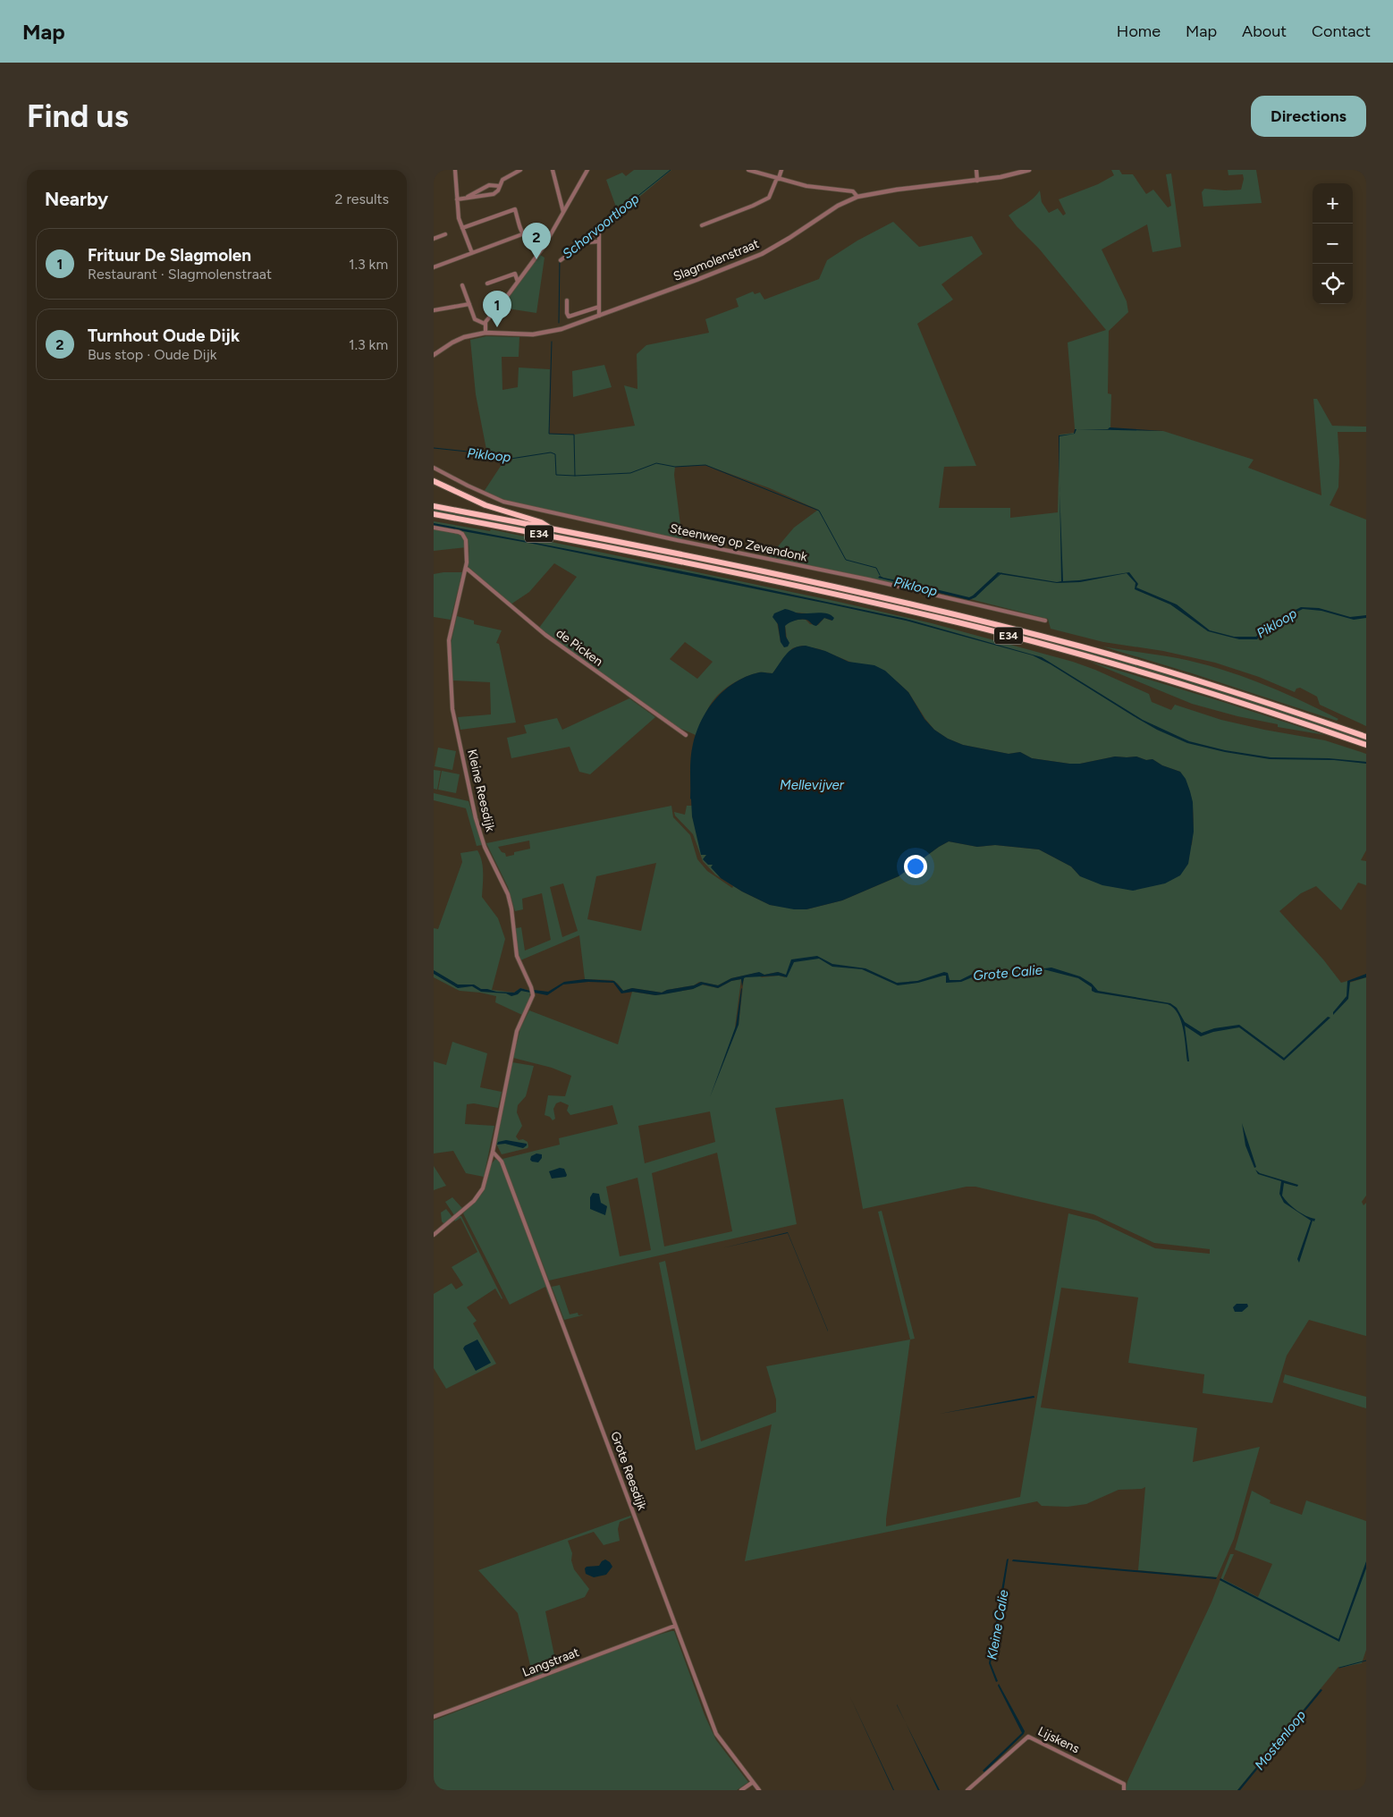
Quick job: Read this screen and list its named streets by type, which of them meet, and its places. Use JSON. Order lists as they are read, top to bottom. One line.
{"streets":{"highway":["E34"],"street":["Slagmolenstraat","Steenweg op Zevendonk","de Picken","Kleine Reesdijk","Grote Reesdijk","Langstraat","Lijskens"]},"crossings":[["de Picken","Kleine Reesdijk"],["Kleine Reesdijk","Grote Reesdijk"],["Grote Reesdijk","Langstraat"]],"water":["Schorvoortloop","Pikloop","Mellevijver","Grote Calie","Kleine Calie","Mostenloop"],"page":{"header":"Map","nav":["Home","Map","About","Contact"],"buttons":"Directions","title":"Find us","heading":["Nearby","2 results"],"map_buttons":["+","−"],"pins":["2","1"],"list":[{"mark":"1","name":"Frituur De Slagmolen","note":"Restaurant · Slagmolenstraat","value":"1.3 km"},{"mark":"2","name":"Turnhout Oude Dijk","note":"Bus stop · Oude Dijk","value":"1.3 km"}]}}
